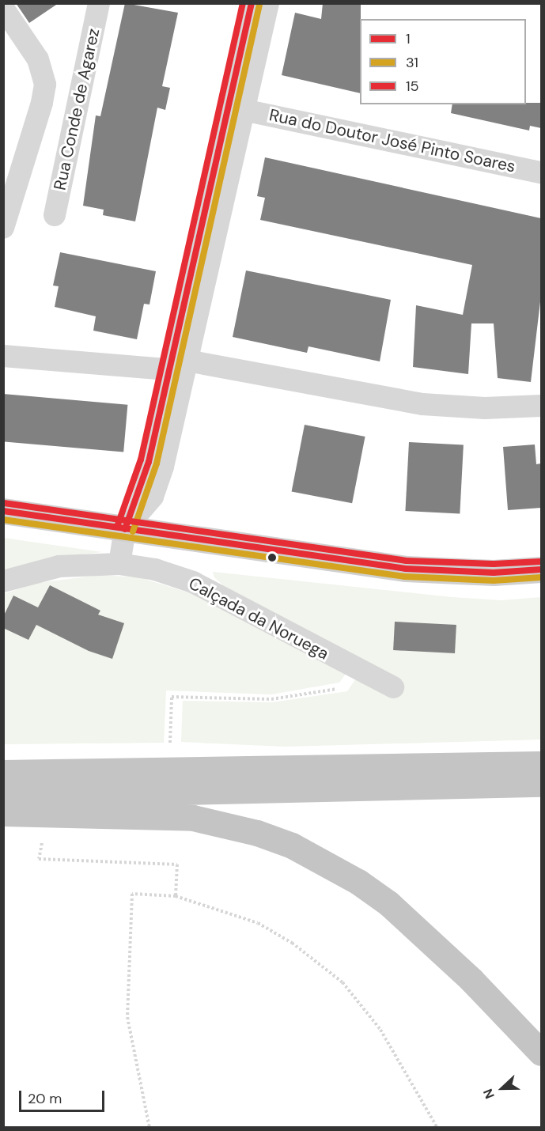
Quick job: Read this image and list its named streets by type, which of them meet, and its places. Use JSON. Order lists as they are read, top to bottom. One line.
{"streets":{"street":["Rua Conde de Agarez","Rua do Doutor José Pinto Soares","Calçada da Noruega"]},"lines":["transit line 1","transit line 15","transit line 31"],"legend":["1","31","15"],"scale_bar":"20 m","north":"left"}
